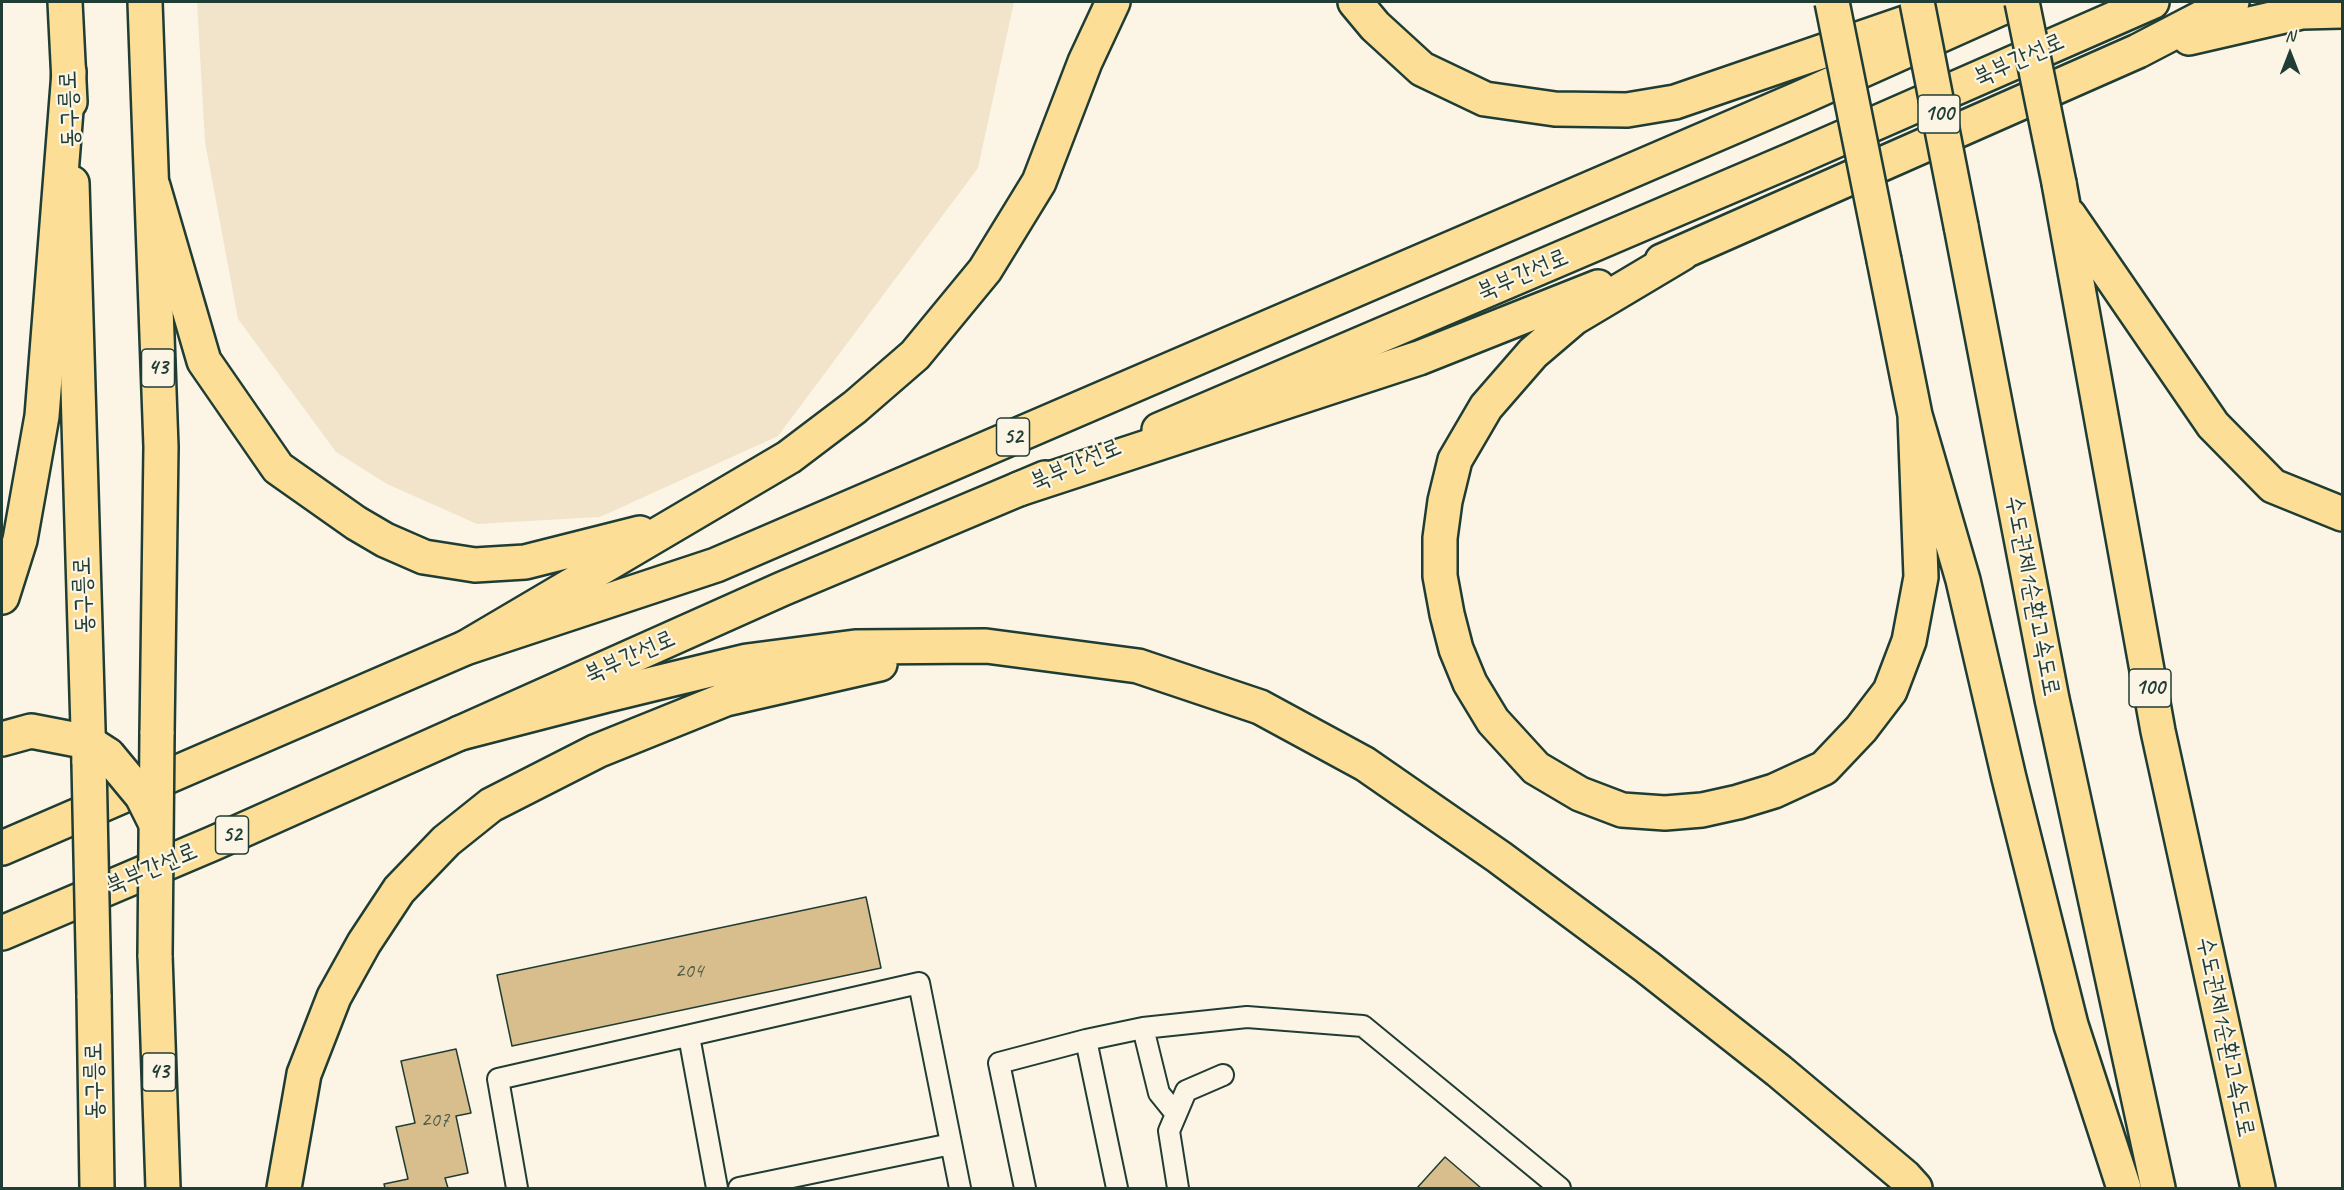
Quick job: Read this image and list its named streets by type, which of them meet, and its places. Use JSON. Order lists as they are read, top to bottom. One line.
{"streets":{"main road":["북부간선로","동구릉로","100","43","52","수도권제1순환고속도로"]},"house_numbers":["204","207"],"north":"top"}
